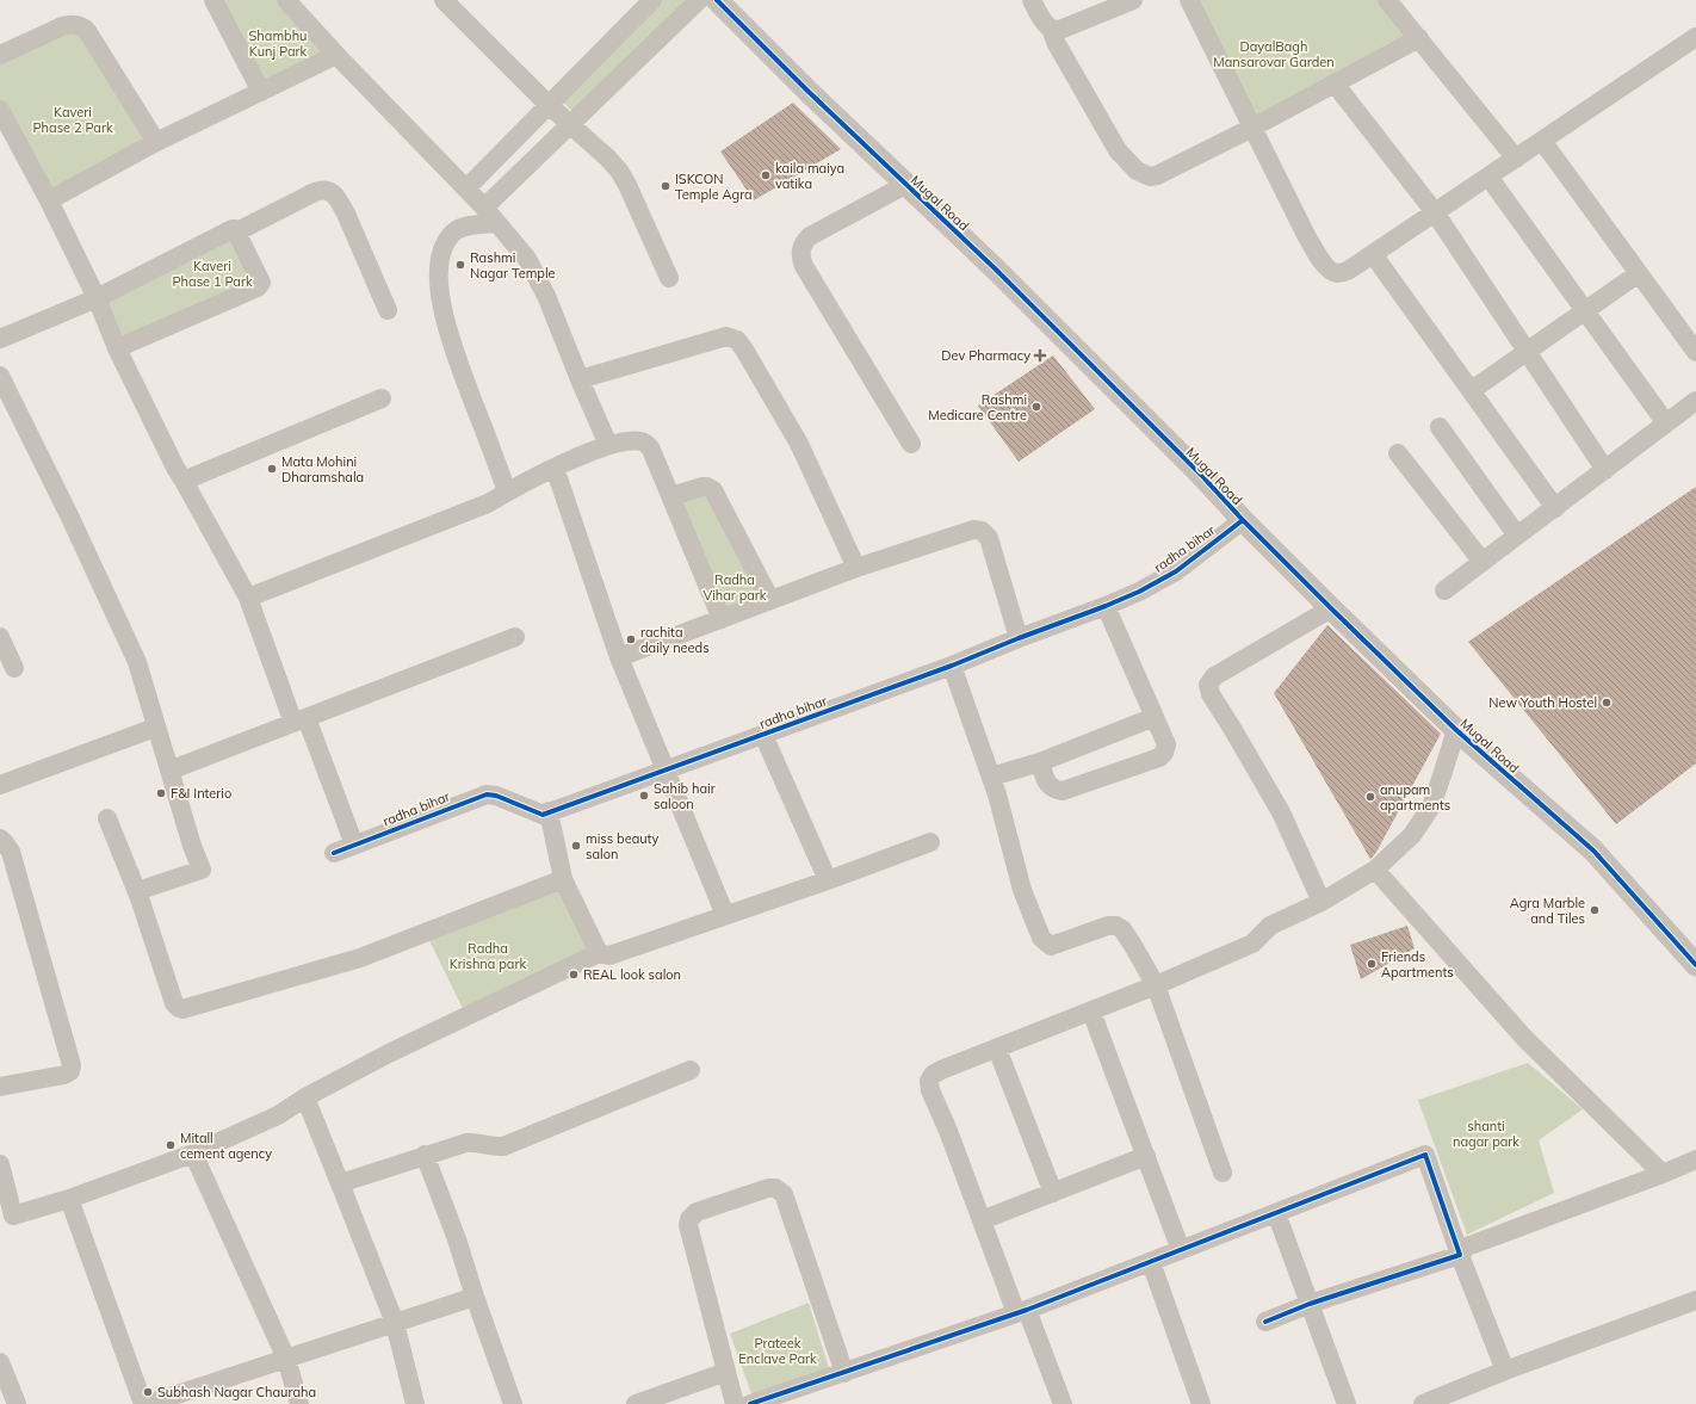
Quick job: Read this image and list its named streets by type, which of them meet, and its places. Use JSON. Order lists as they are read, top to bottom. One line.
{"streets":{"street":["Mugal Road","radha bihar"]},"crossings":[["Mugal Road","radha bihar"]],"parks":["Shambhu Kunj Park","DayalBagh Mansarovar Garden","Kaveri Phase 2 Park","Kaveri Phase 1 Park","Radha Vihar park","Radha Krishna park","shanti nagar park","Prateek Enclave Park"],"places":{"other":["kaila maiya vatika","ISKCON Temple Agra","Rashmi Nagar Temple","Rashmi Medicare Centre","Mata Mohini Dharamshala","rachita daily needs","New Youth Hostel","F&I Interio","Sahib hair saloon","anupam apartments","miss beauty salon","Agra Marble and Tiles","Friends Apartments","REAL look salon","Mitall cement agency","Subhash Nagar Chauraha"],"health":["Dev Pharmacy"]}}
